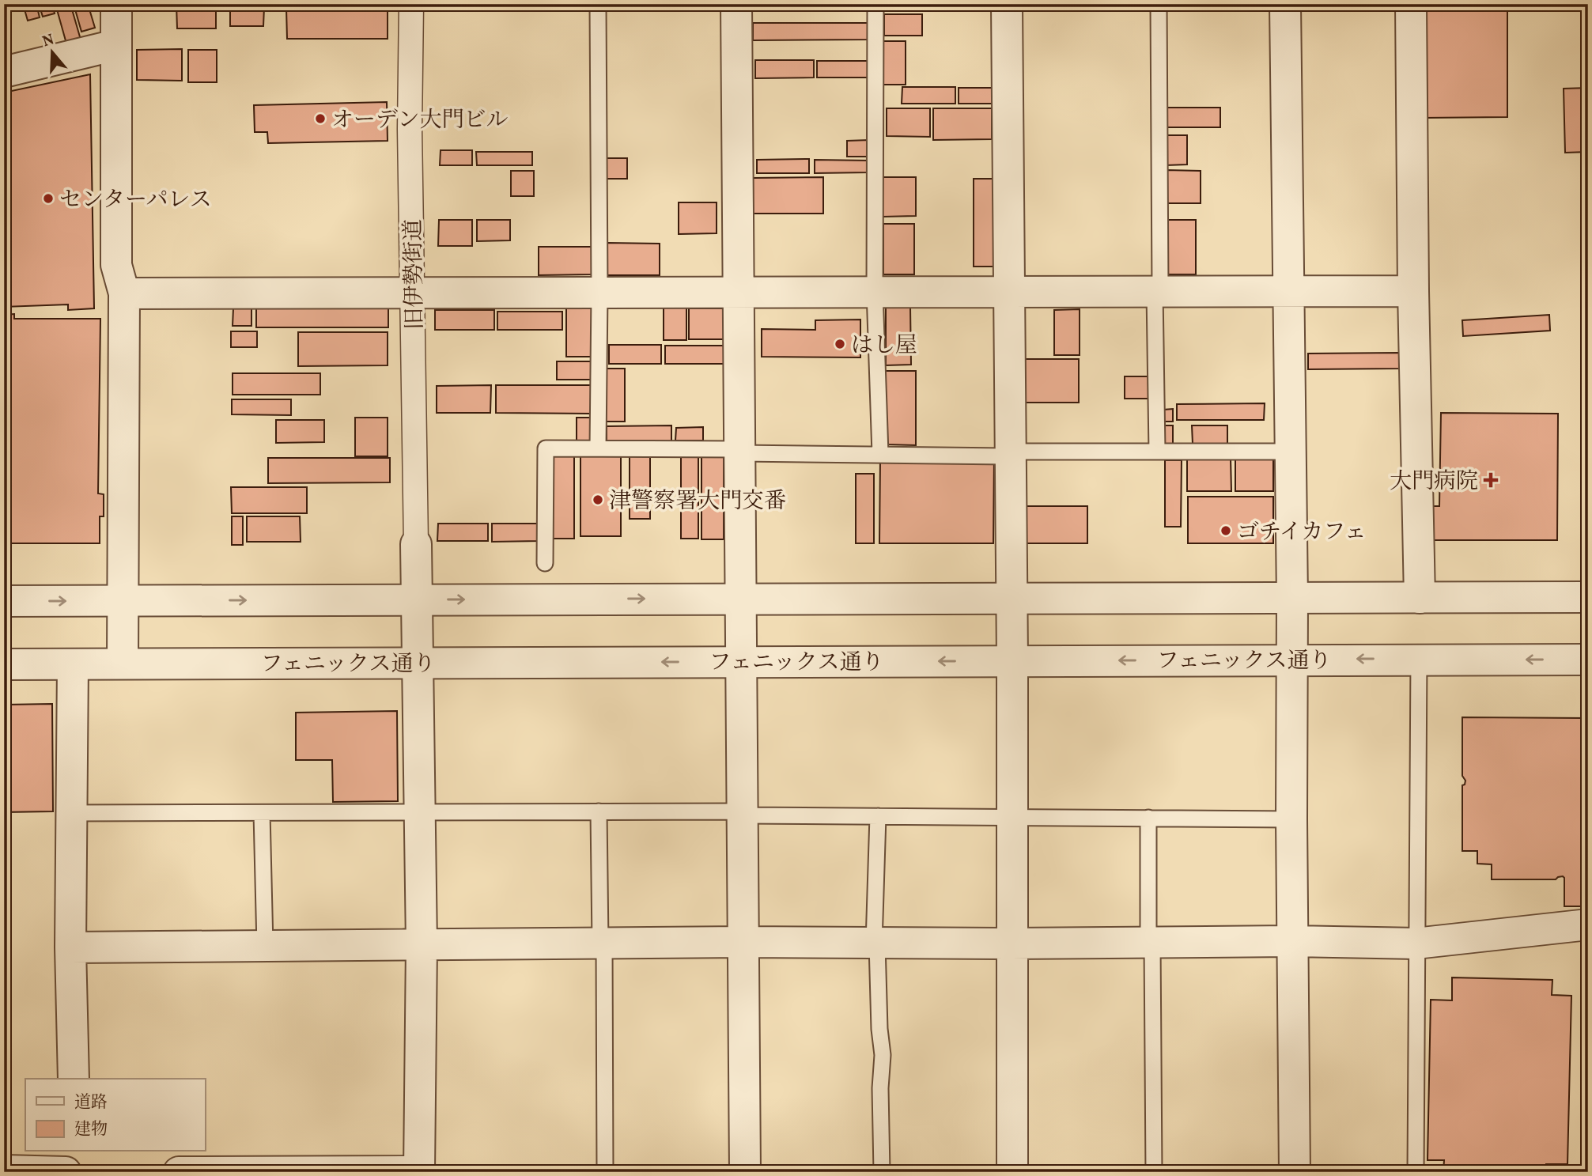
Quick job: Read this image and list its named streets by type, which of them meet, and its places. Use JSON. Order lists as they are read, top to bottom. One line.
{"streets":{"street":["旧伊勢街道","フェニックス通り"]},"places":{"other":["オーデン大門ビル","センターパレス","はし屋","津警察署大門交番","ゴチイカフェ"],"health":["大門病院"]},"legend":["道路","建物"],"north":"top"}
